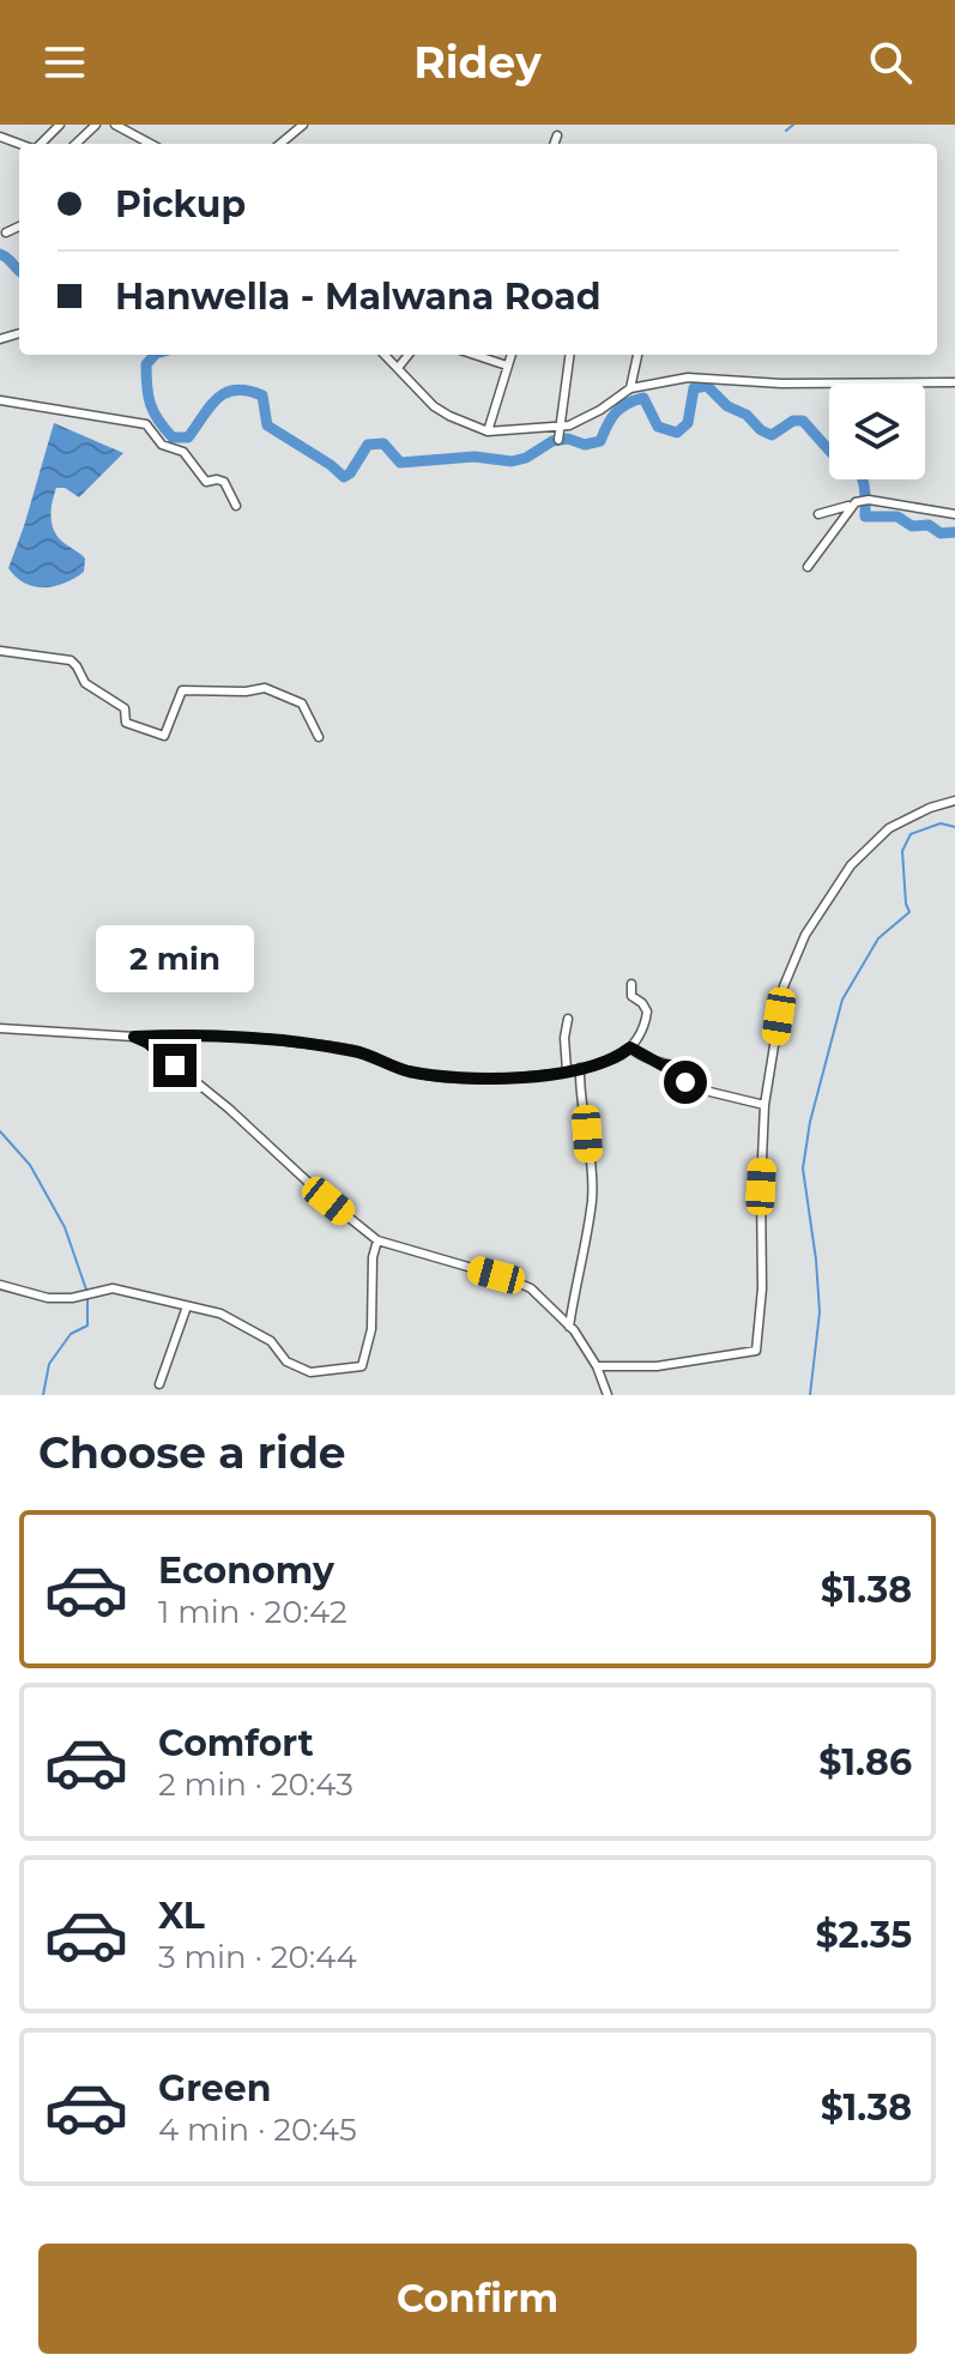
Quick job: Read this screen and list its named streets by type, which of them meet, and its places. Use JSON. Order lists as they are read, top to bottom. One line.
{"page":{"header":"Ridey","banner":["Pickup","Hanwella - Malwana Road"],"bubble":"2 min","heading":"Choose a ride","list":[{"name":"Economy","note":"1 min · 20:42","value":"$1.38"},{"name":"Comfort","note":"2 min · 20:43","value":"$1.86"},{"name":"XL","note":"3 min · 20:44","value":"$2.35"},{"name":"Green","note":"4 min · 20:45","value":"$1.38"}],"buttons":"Confirm"}}
